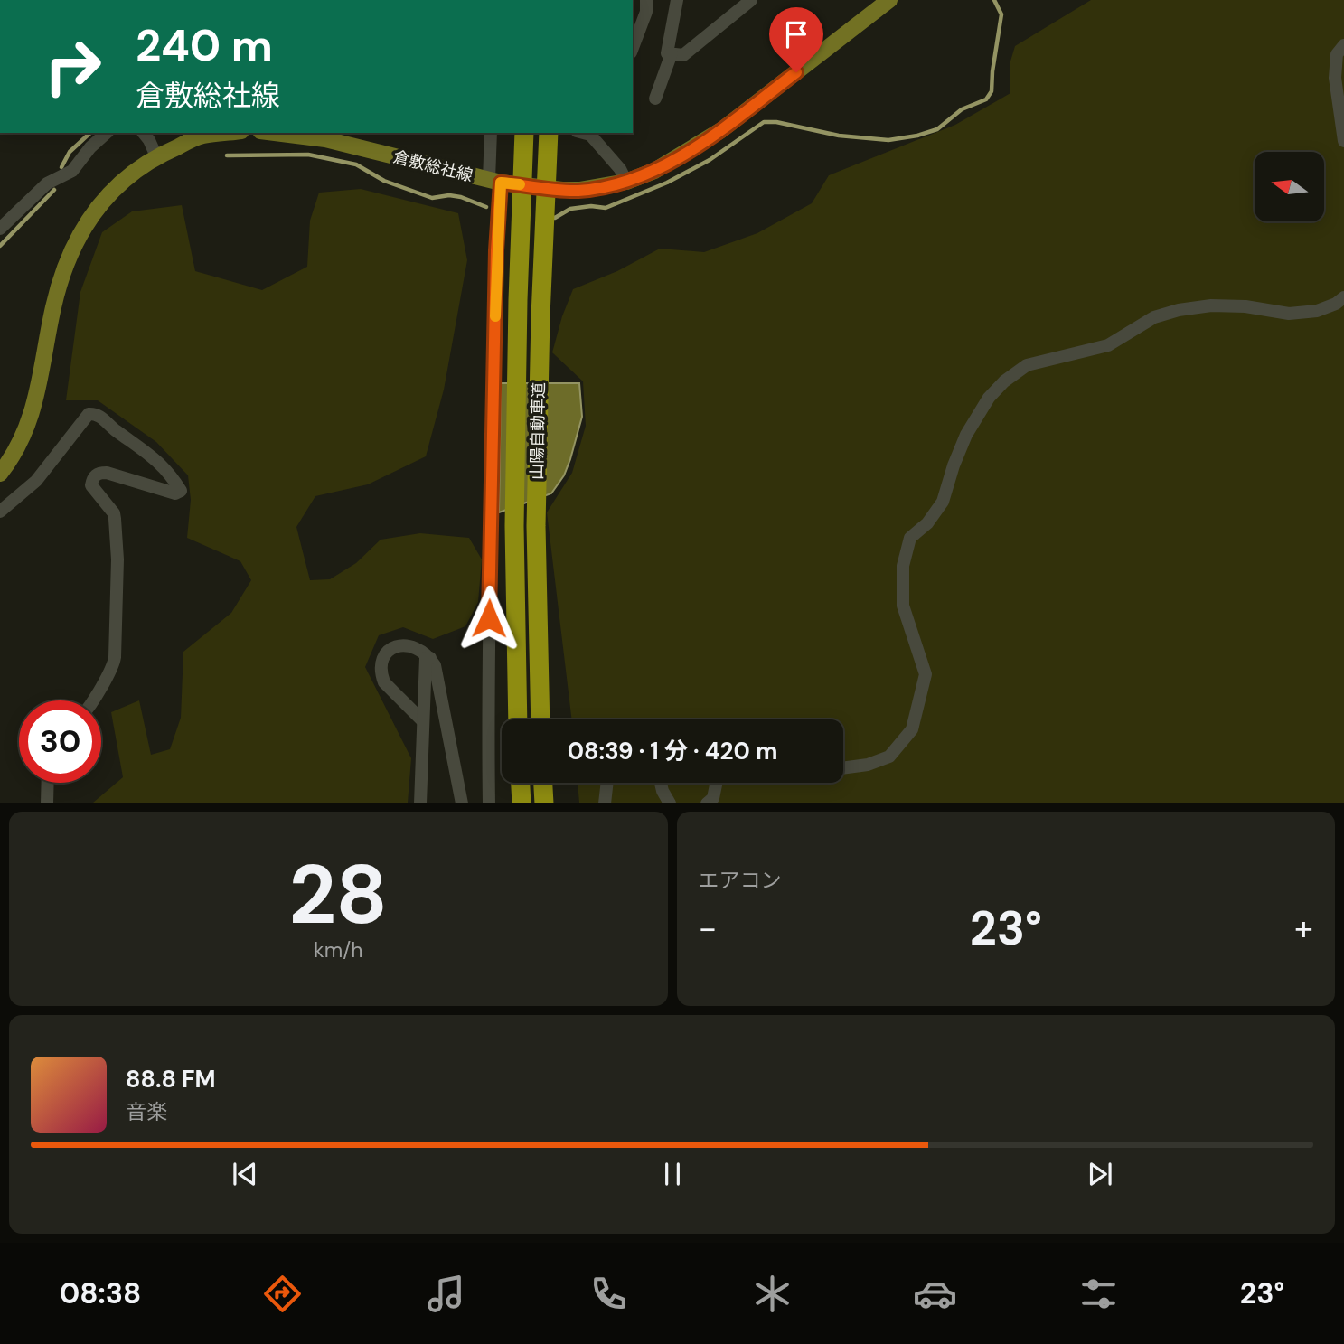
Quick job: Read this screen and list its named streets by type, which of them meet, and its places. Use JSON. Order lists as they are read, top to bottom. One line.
{"streets":{"highway":["山陽自動車道"],"main road":["倉敷総社線"]},"north":"left","page":{"turn":["240 m","倉敷総社線"],"limit":"30","trip":"08:39 · 1 分 · 420 m","tile":[["28","km/h"],"エアコン"],"heat":["−","23°","+"],"song":["88.8 FM","音楽"],"tabs":["08:38","23°"]}}
